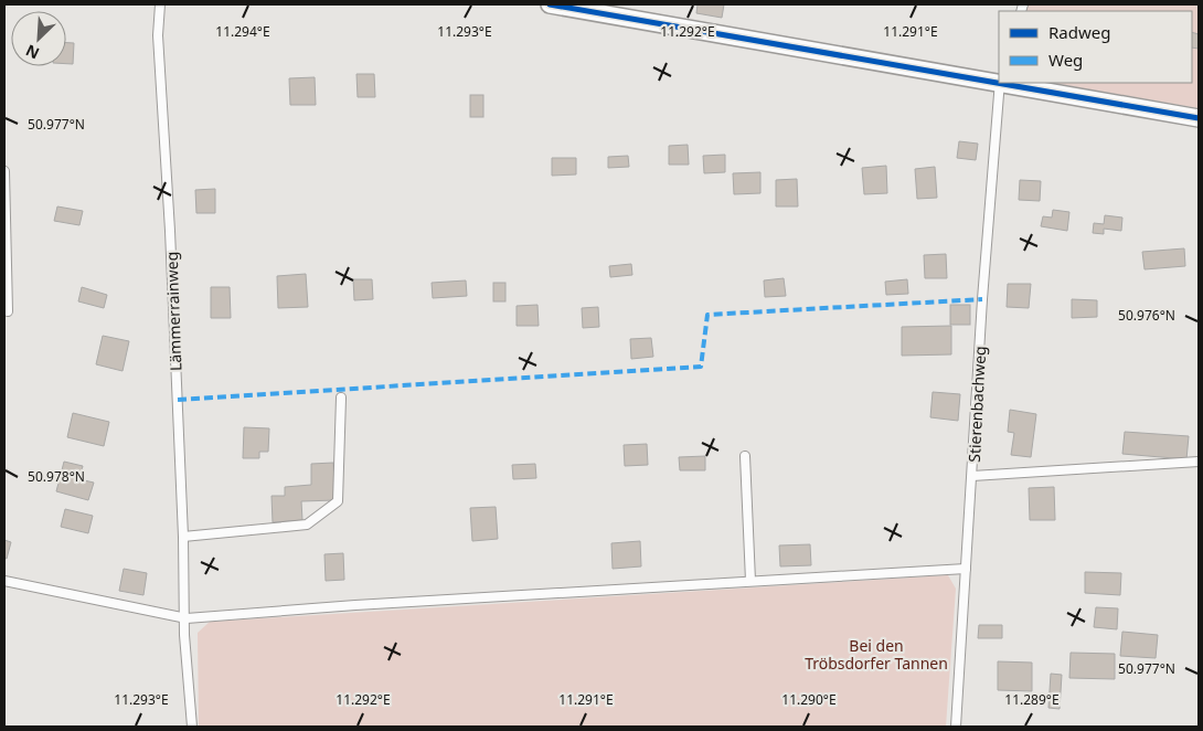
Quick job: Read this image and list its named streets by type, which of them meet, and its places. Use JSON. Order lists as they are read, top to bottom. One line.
{"streets":{"lane":["Lämmerrainweg","Stierenbachweg"]},"parks":["Bei den Tröbsdorfer Tannen"],"legend":["Radweg","Weg"],"north":"bottom left","coordinates":["11.293°E","11.292°E","11.291°E","11.294°E","50.977°N","50.976°N","50.978°N","11.290°E","11.289°E"]}
